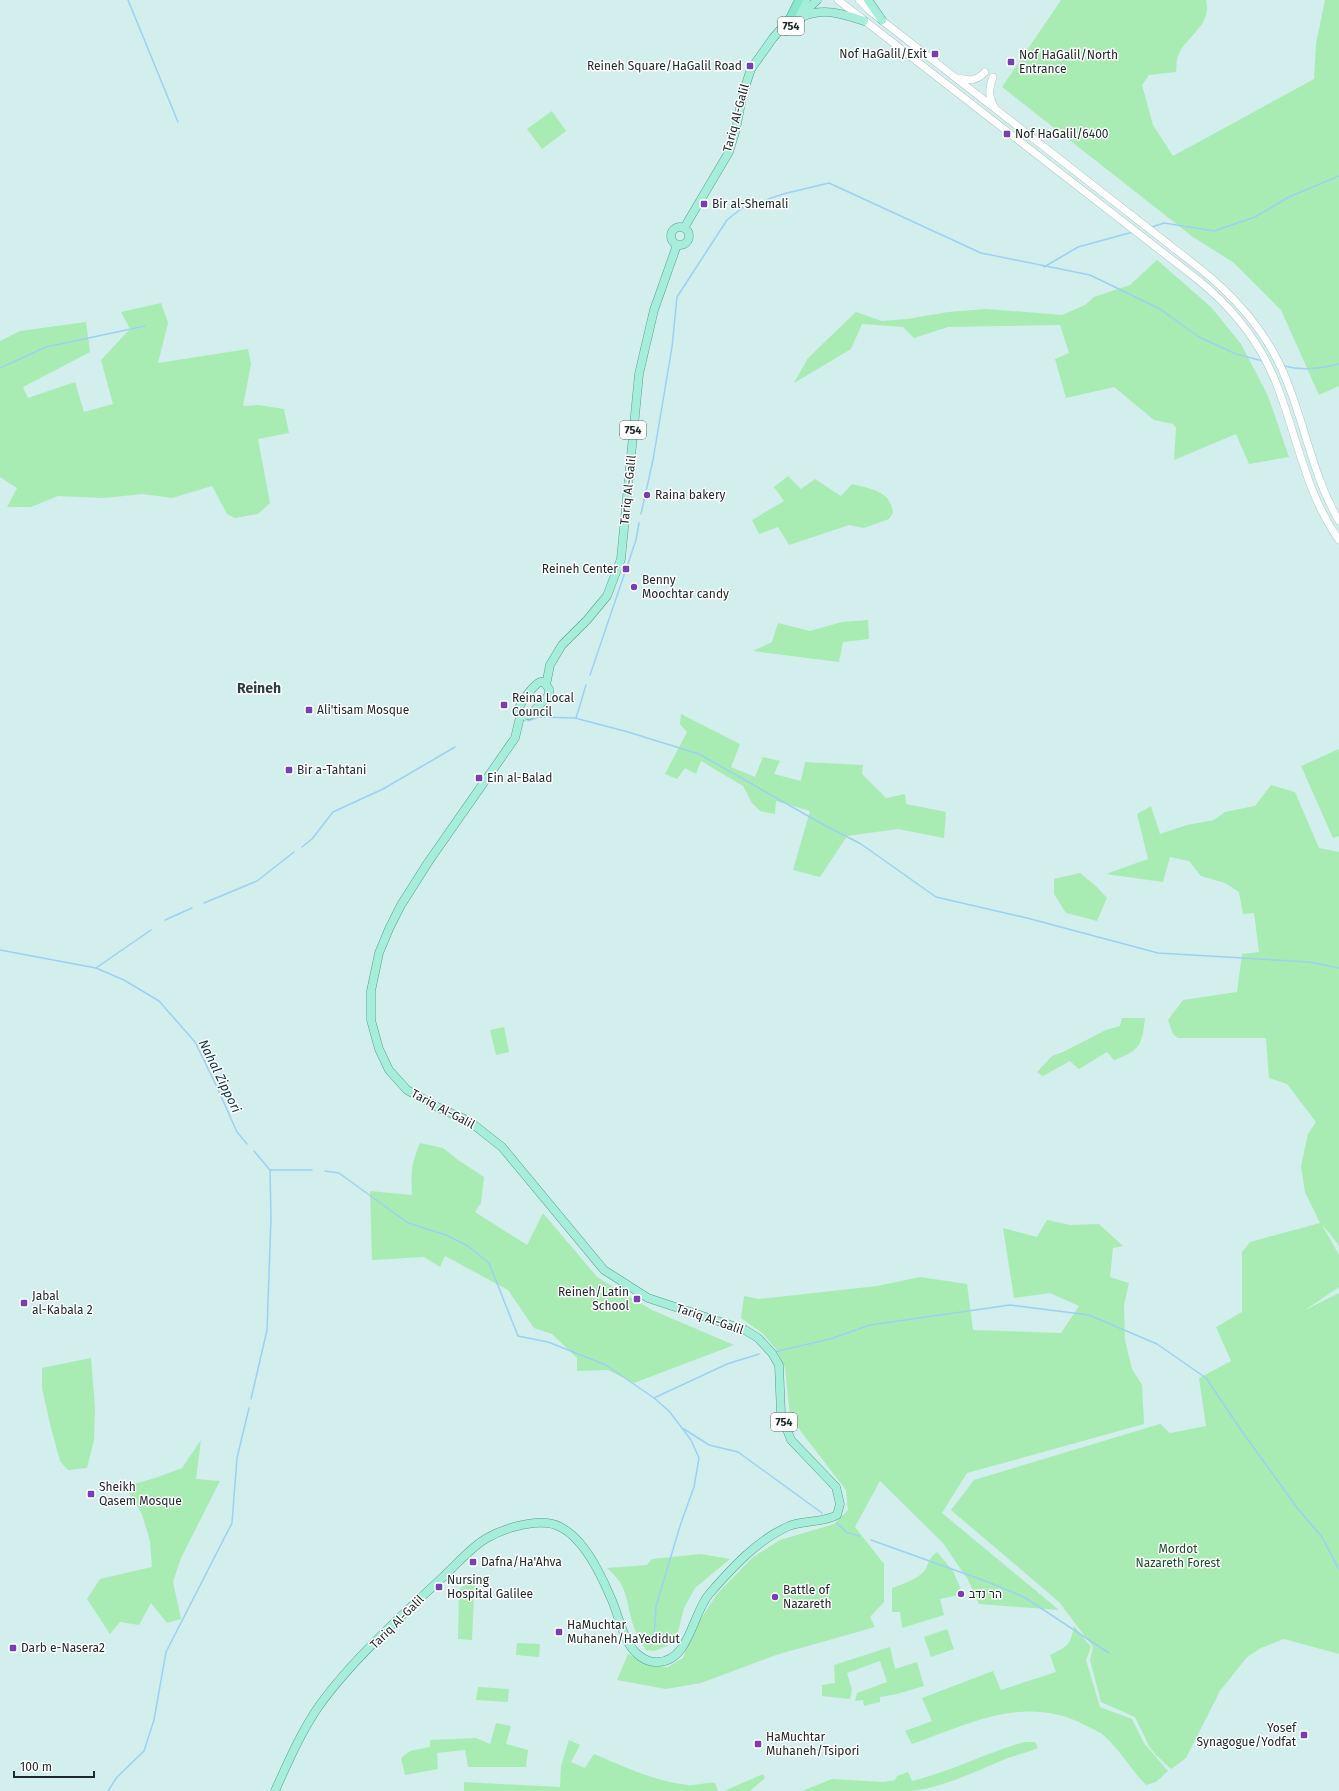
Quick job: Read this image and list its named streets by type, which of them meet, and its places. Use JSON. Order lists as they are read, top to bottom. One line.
{"streets":{"main road":["754","Tariq Al-Galil"]},"crossings":[["754","Tariq Al-Galil"]],"districts":["Reineh"],"water":["Nahal Zippori"],"parks":["Mordot Nazareth Forest"],"places":{"transit":["Nof HaGalil/Exit","Nof HaGalil/North Entrance","Reineh Square/HaGalil Road","Nof HaGalil/6400","Bir al-Shemali","Reineh Center","Reina Local Council","Ali'tisam Mosque","Bir a-Tahtani","Ein al-Balad","Reineh/Latin School","Jabal al-Kabala 2","Sheikh Qasem Mosque","Dafna/Ha'Ahva","Nursing Hospital Galilee","HaMuchtar Muhaneh/HaYedidut","Darb e-Nasera2","Yosef Synagogue/Yodfat","HaMuchtar Muhaneh/Tsipori"],"other":["Raina bakery","Benny Moochtar candy","הר נדב","Battle of Nazareth"]},"scale_bar":"100 m"}
